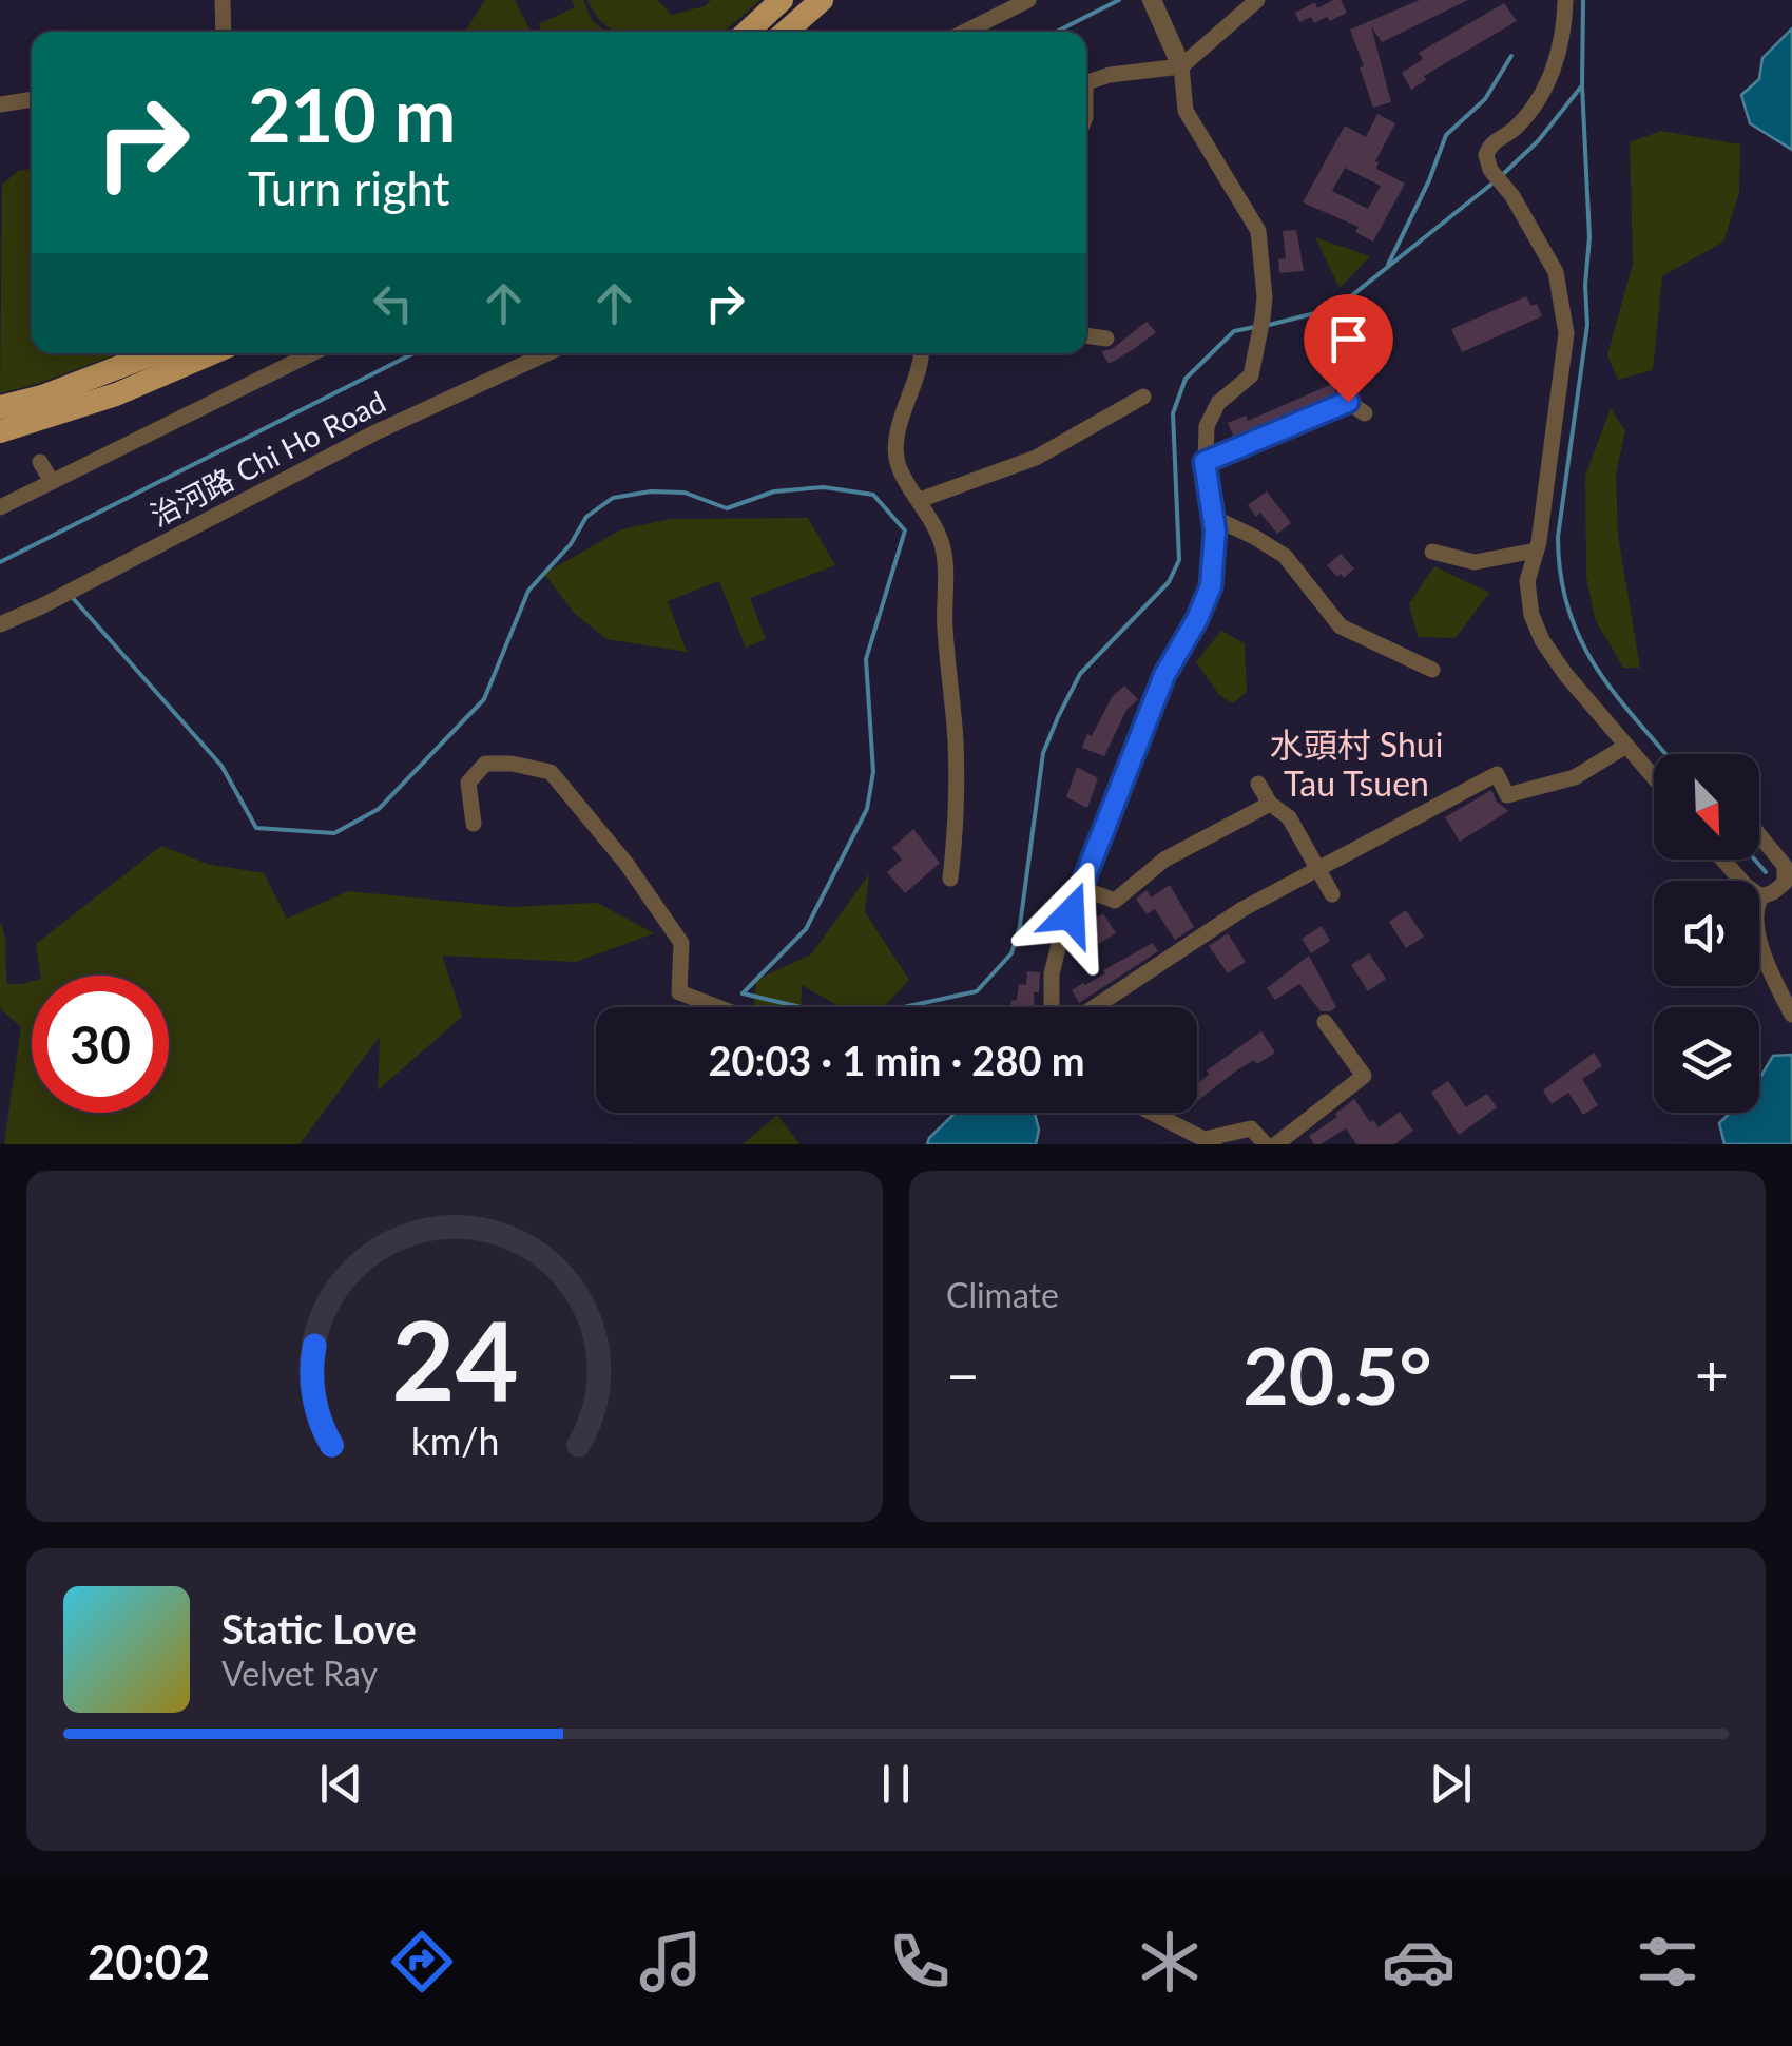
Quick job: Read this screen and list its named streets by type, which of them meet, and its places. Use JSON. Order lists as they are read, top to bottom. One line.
{"streets":{"street":["治河路 Chi Ho Road"]},"districts":["水頭村 Shui Tau Tsuen"],"north":"bottom right","page":{"turn":["210 m","Turn right"],"limit":"30","trip":"20:03 · 1 min · 280 m","tile":"Climate","heat":["−","20.5°","+"],"song":["Static Love","Velvet Ray"],"tabs":"20:02","gauge":["24","km/h"]}}
